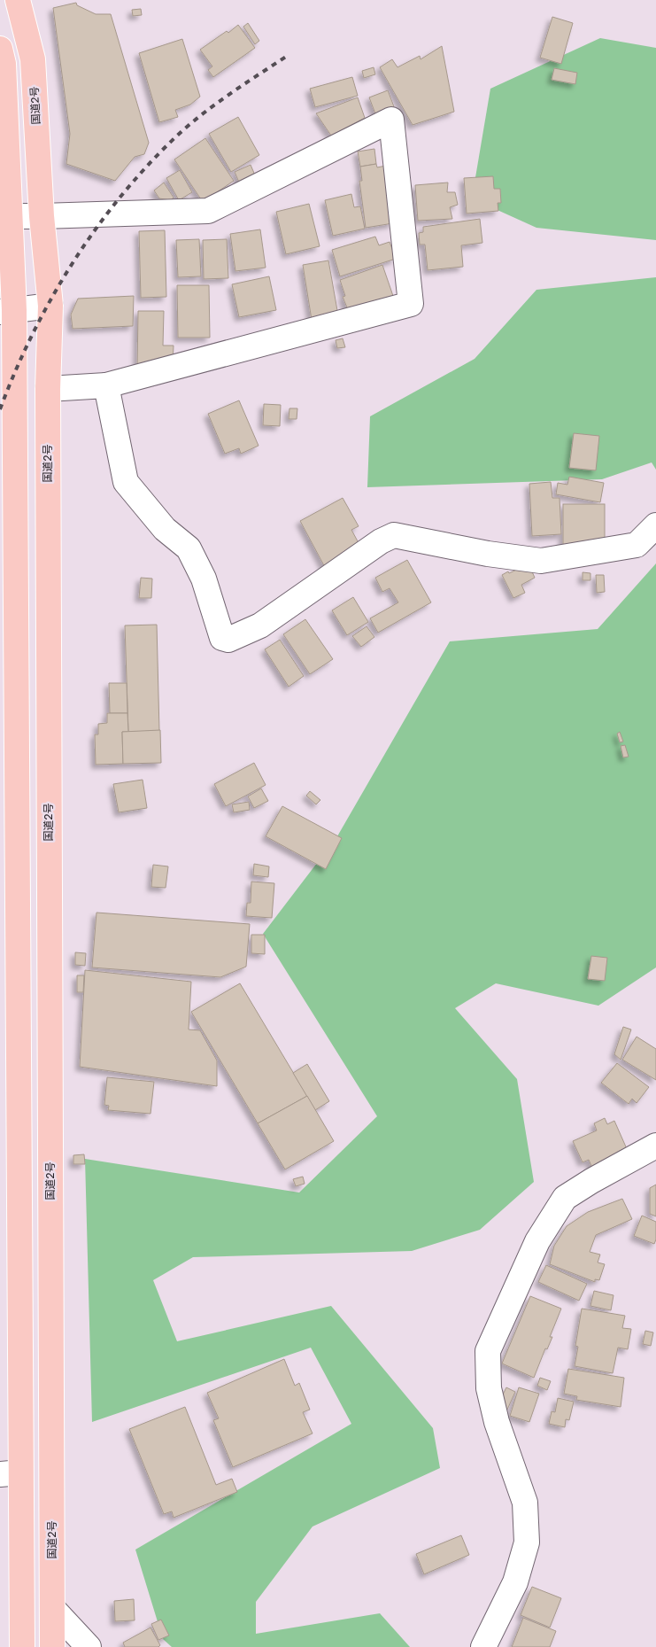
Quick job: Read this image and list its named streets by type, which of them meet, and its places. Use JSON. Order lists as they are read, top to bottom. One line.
{"streets":{"highway":["国道2号"]}}
